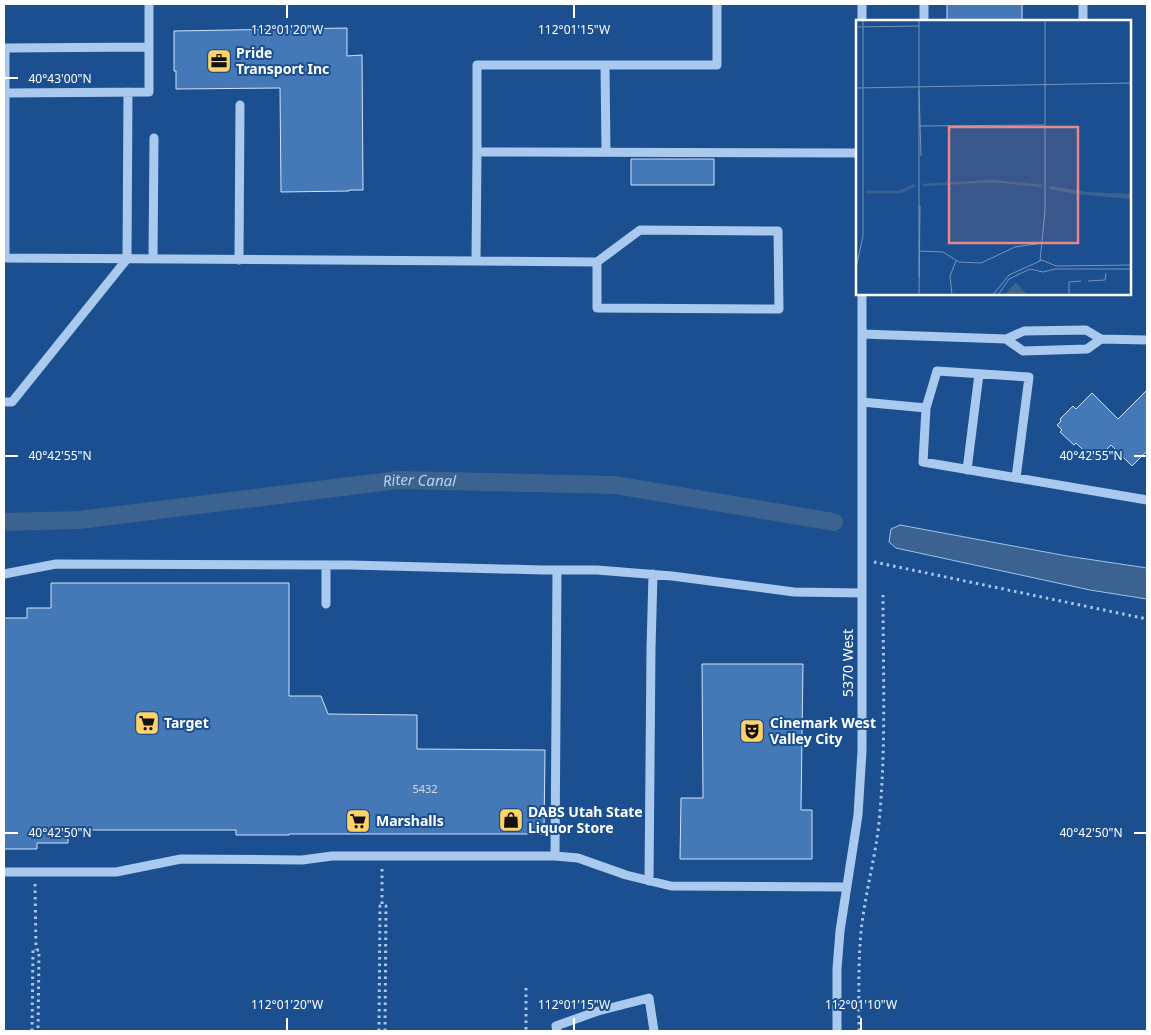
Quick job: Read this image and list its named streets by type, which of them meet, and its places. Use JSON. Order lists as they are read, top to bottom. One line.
{"streets":{"street":["5370 West"]},"water":["Riter Canal"],"places":{"office":["Pride Transport Inc"],"supermarket":["Target","Marshalls"],"theatre":["Cinemark West Valley City"],"shop":["DABS Utah State Liquor Store"]},"house_numbers":["5432"],"coordinates":["112°01'20\"W","112°01'15\"W","40°43'00\"N","40°42'55\"N","40°42'50\"N","112°01'10\"W"]}
